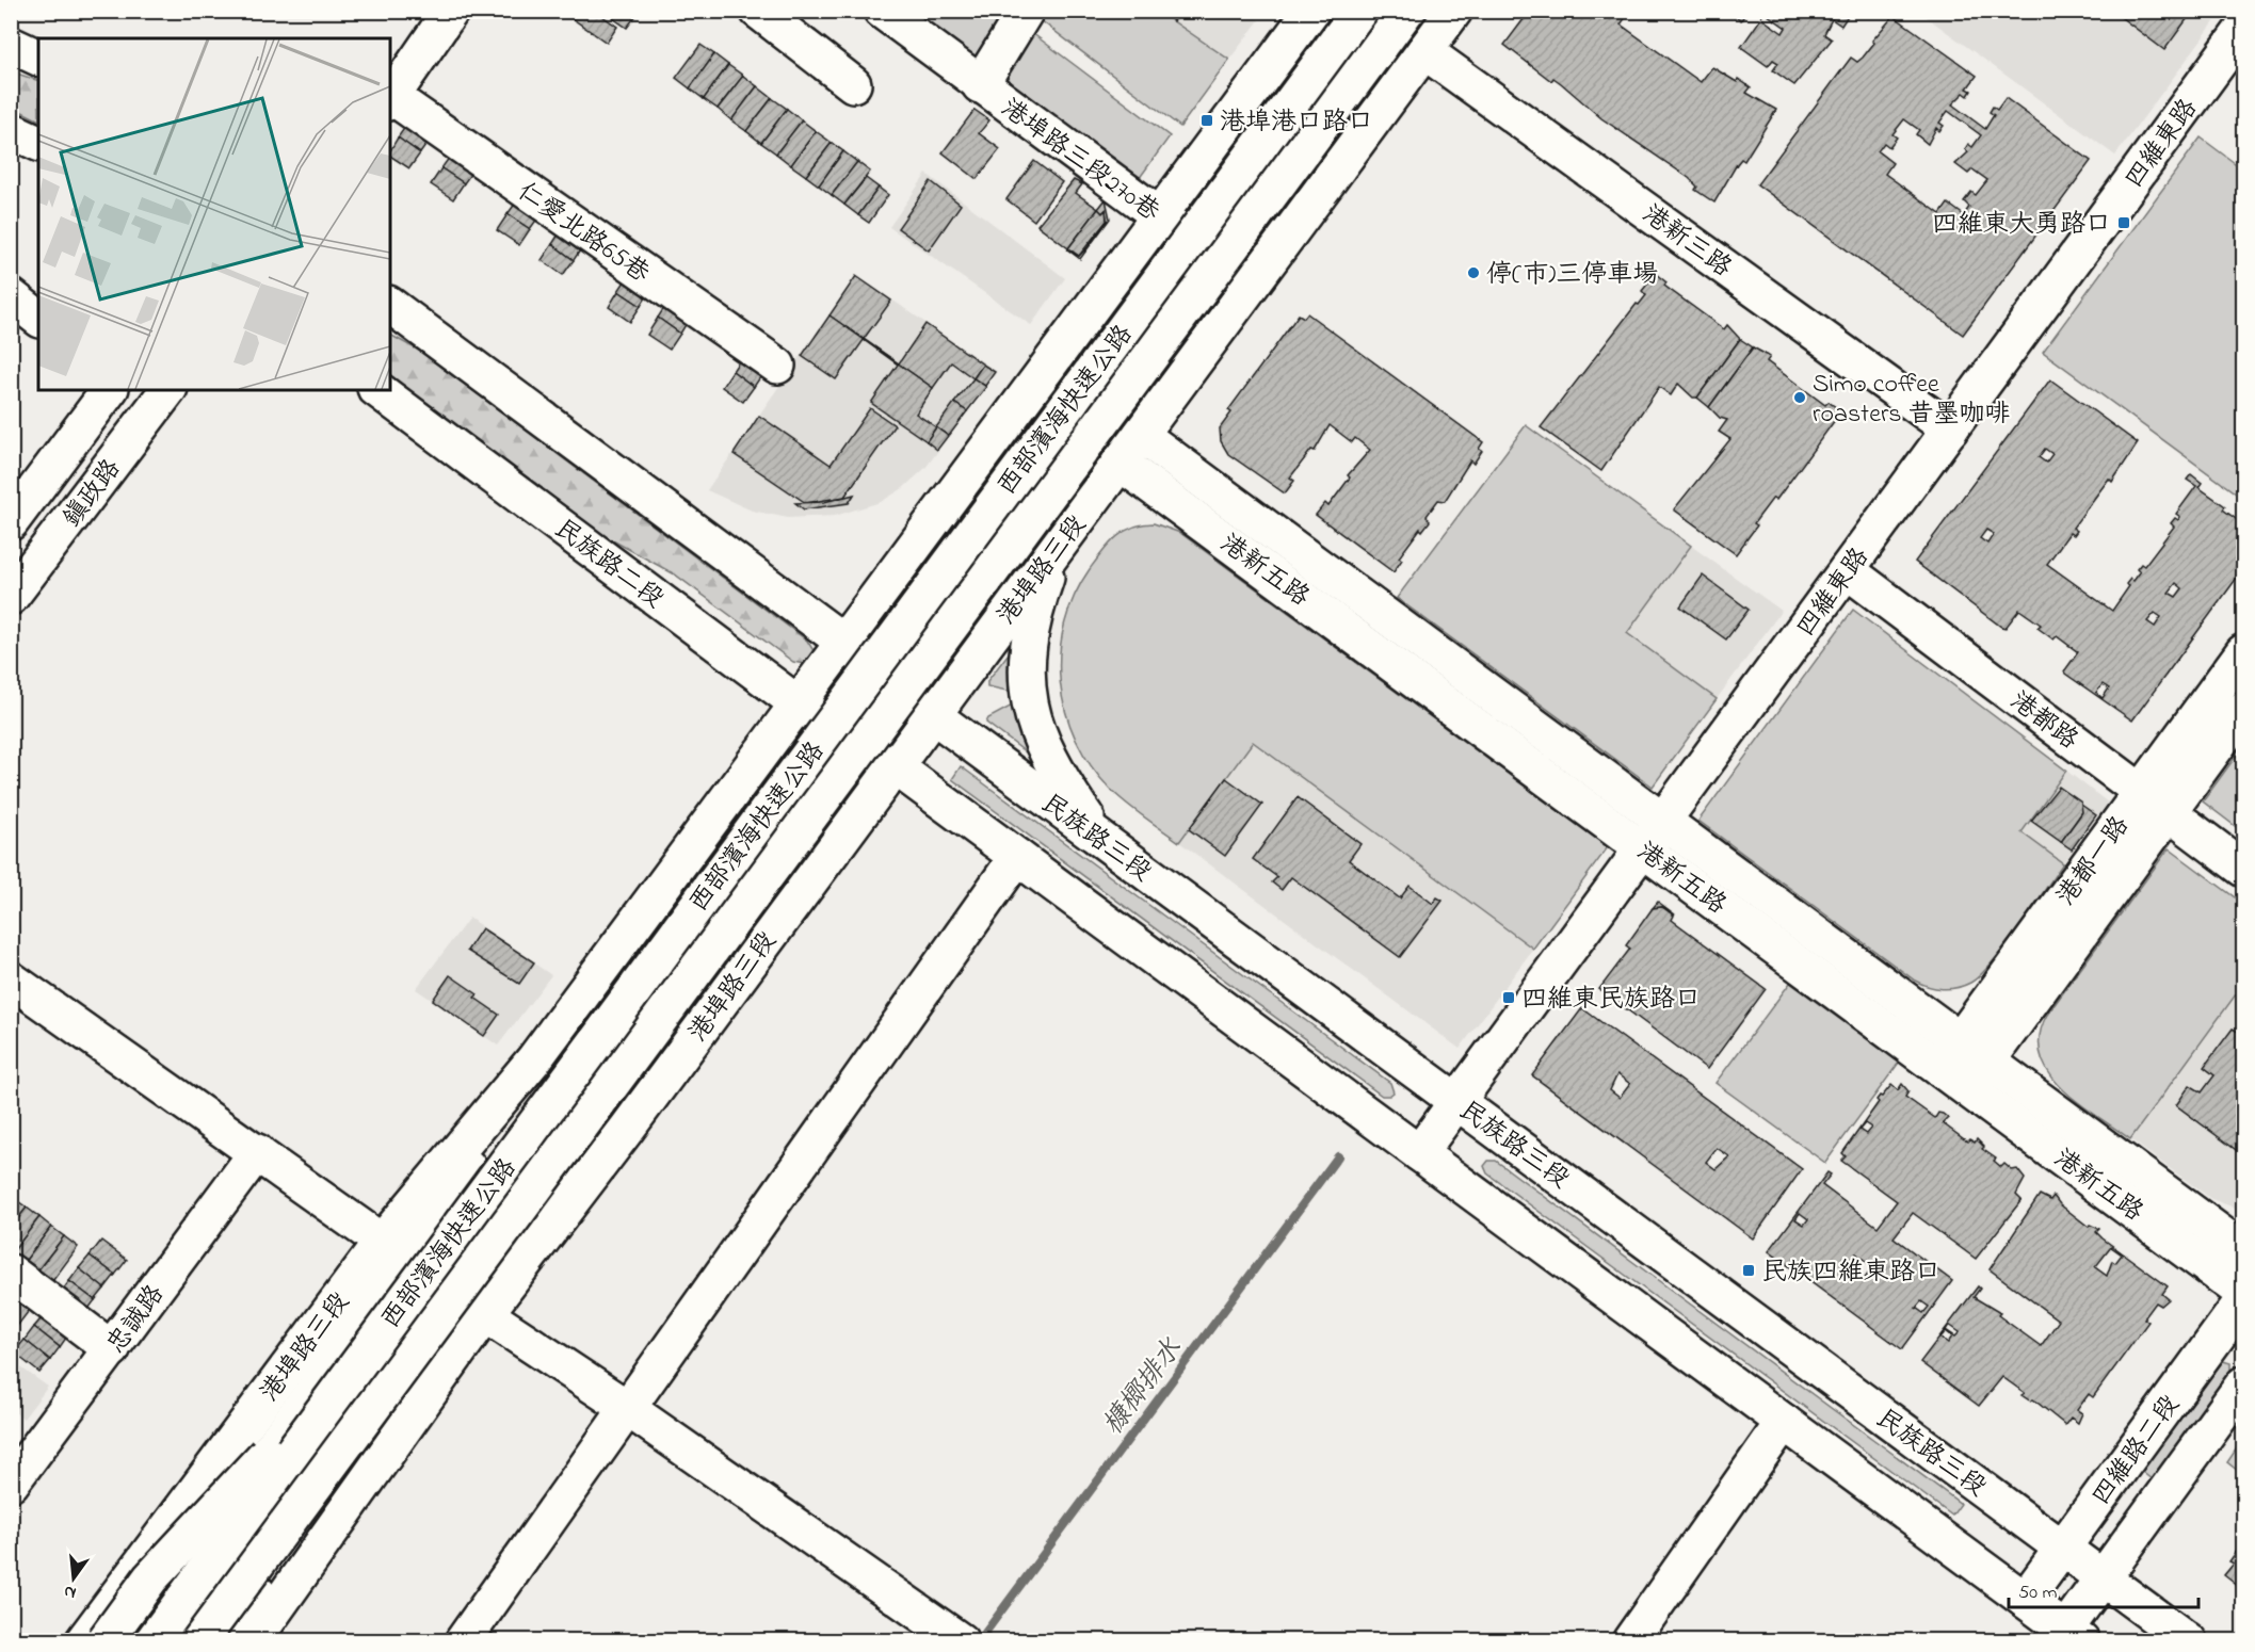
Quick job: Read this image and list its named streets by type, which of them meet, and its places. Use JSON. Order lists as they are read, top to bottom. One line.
{"streets":{"main road":["四維東路","港埠路三段270巷","仁愛北路65巷","港新三路","西部濱海快速公路","鎮政路","民族路二段","港埠路三段","港新五路","港都路","民族路三段","港都一路","忠誠路","四維路二段"]},"crossings":[["四維東路","港新三路"],["四維東路","港新五路"],["四維東路","港都路"],["四維東路","民族路三段"],["港埠路三段270巷","港埠路三段"],["港新三路","港埠路三段"],["民族路二段","港埠路三段"],["港埠路三段","港新五路"],["港埠路三段","民族路三段"],["港新五路","港都一路"],["港都路","港都一路"],["民族路三段","四維路二段"]],"water":["槺榔排水"],"places":{"transit":["港埠港口路口","四維東大勇路口","四維東民族路口","民族四維東路口"],"other":["停(市)三停車場","Simo coffee roasters 昔墨咖啡"]},"scale_bar":"50 m","north":"bottom"}
